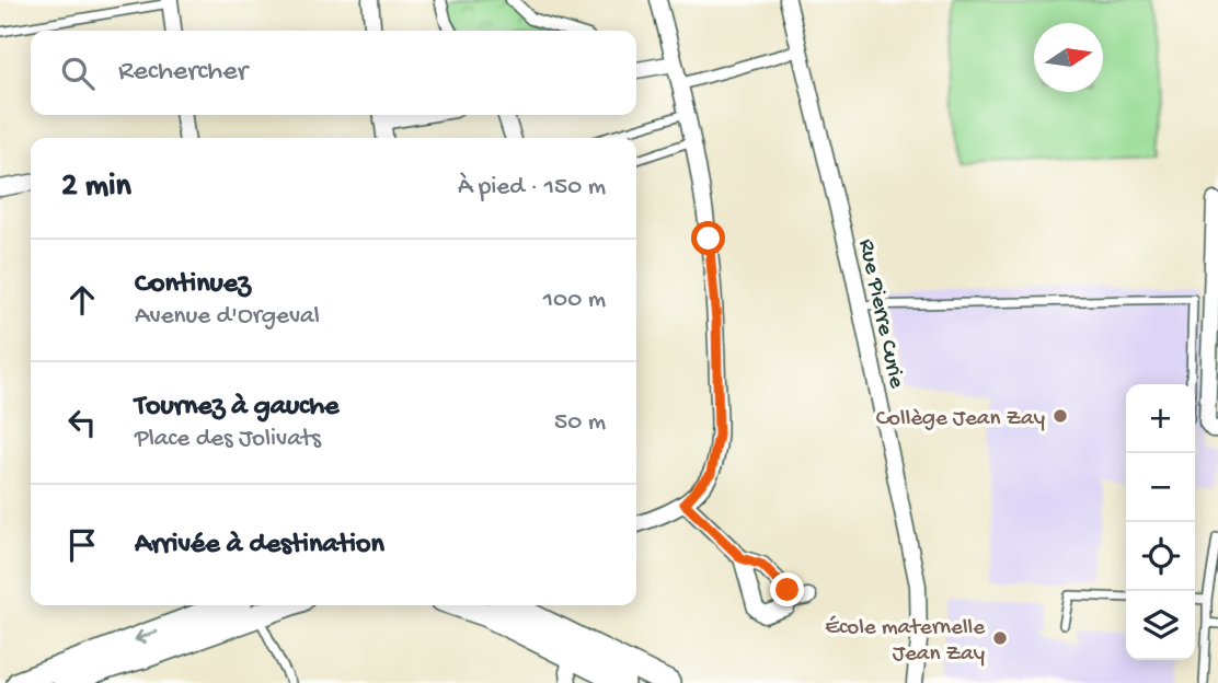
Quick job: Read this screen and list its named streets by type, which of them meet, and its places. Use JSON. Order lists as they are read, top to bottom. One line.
{"streets":{"street":["Rue Pierre Curie"]},"places":["Collège Jean Zay","École maternelle Jean Zay"],"north":"right","page":{"search":"Rechercher","heading":["2 min","À pied · 150 m"],"list":[["Continuez","Avenue d'Orgeval","100 m"],["Tournez à gauche","Place des Jolivats","50 m"],"Arrivée à destination"],"map_buttons":["+","−"]}}
